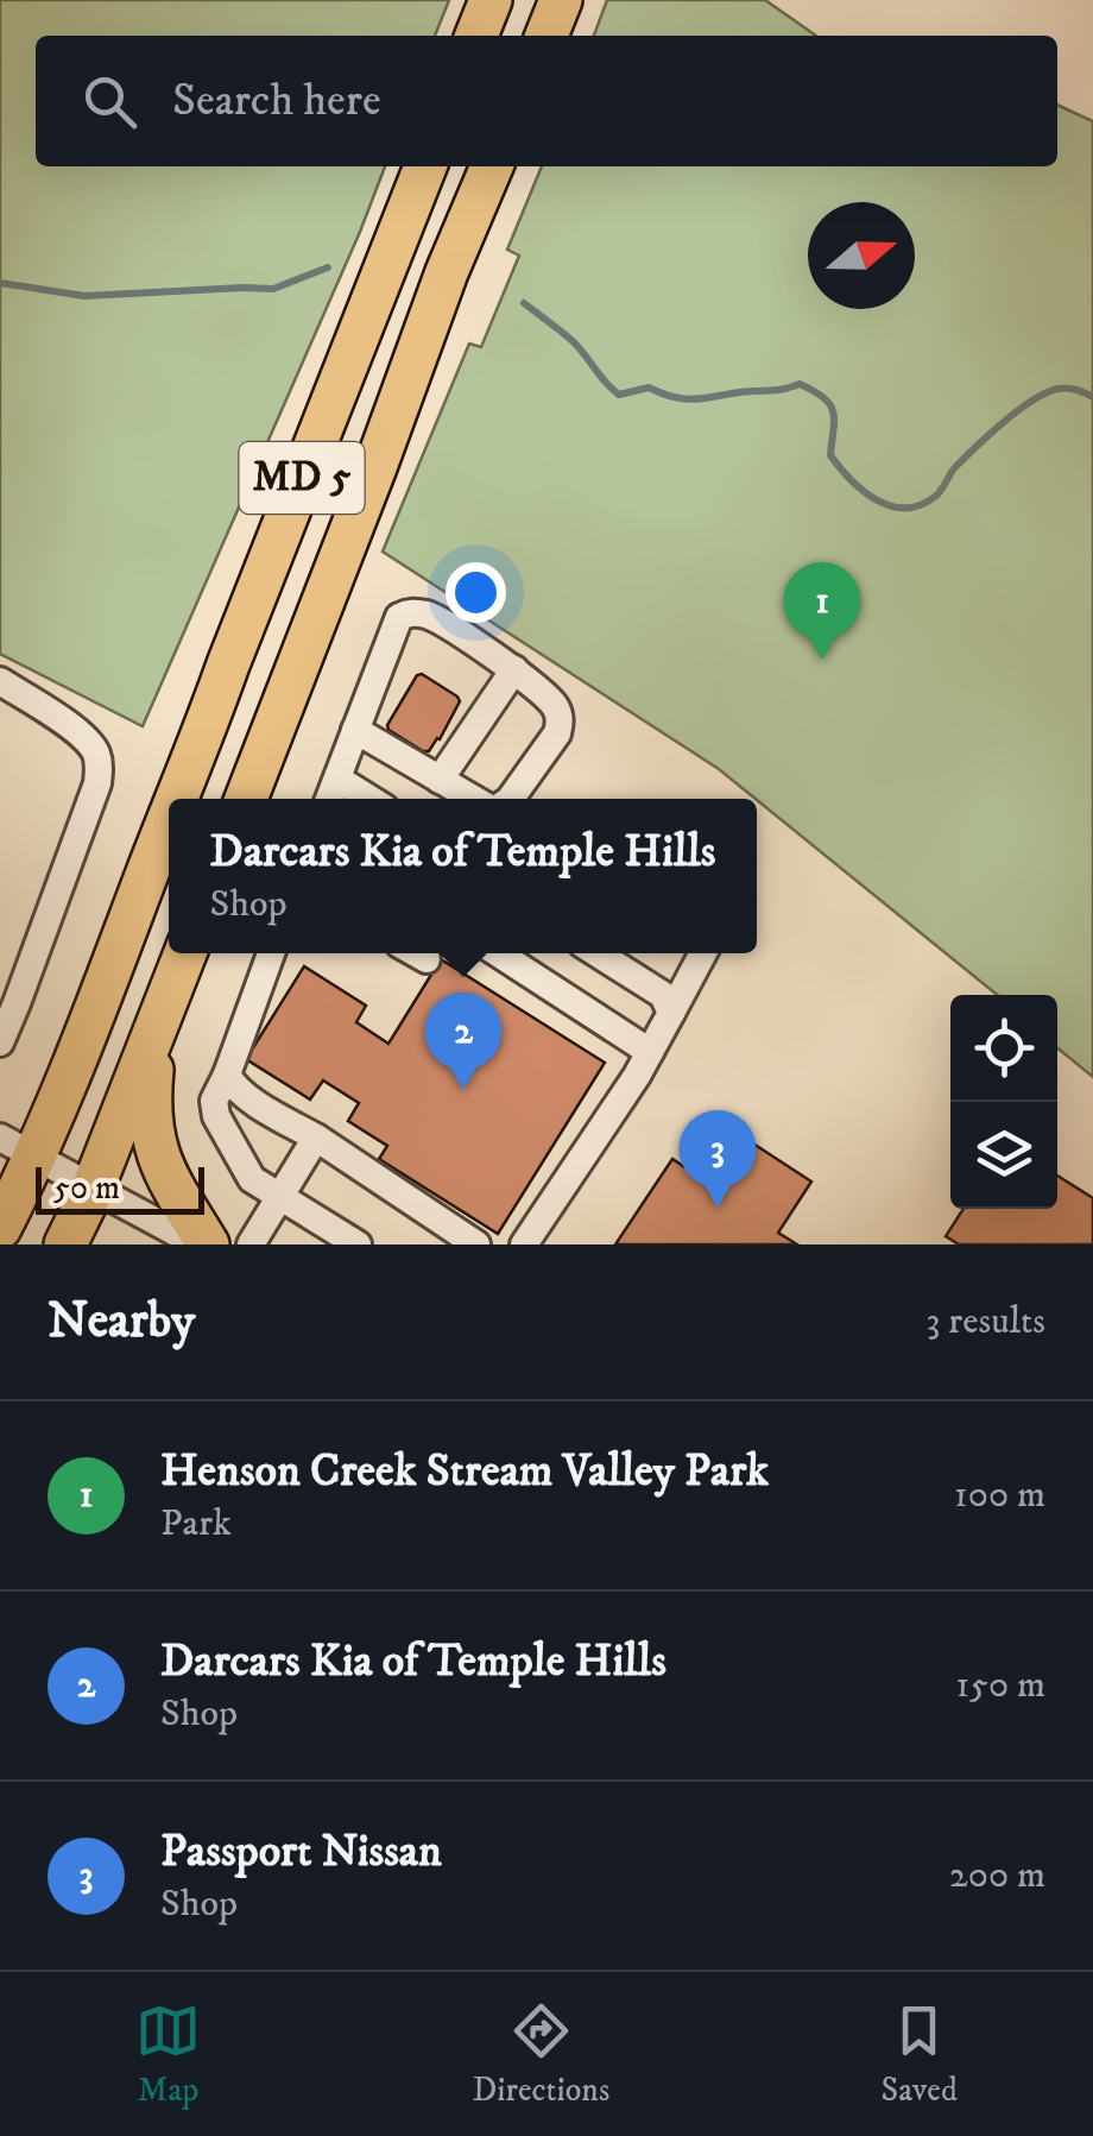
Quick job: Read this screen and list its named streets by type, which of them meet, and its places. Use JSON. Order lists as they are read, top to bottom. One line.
{"streets":{"highway":["MD 5"]},"scale_bar":"50 m","north":"right","page":{"search":"Search here","pins":["1","2","3"],"popup":["Darcars Kia of Temple Hills","Shop"],"scale":"50 m","heading":["Nearby","3 results"],"list":[{"mark":"1","name":"Henson Creek Stream Valley Park","note":"Park","value":"100 m"},{"mark":"2","name":"Darcars Kia of Temple Hills","note":"Shop","value":"150 m"},{"mark":"3","name":"Passport Nissan","note":"Shop","value":"200 m"}],"nav":["Map","Directions","Saved"]}}
